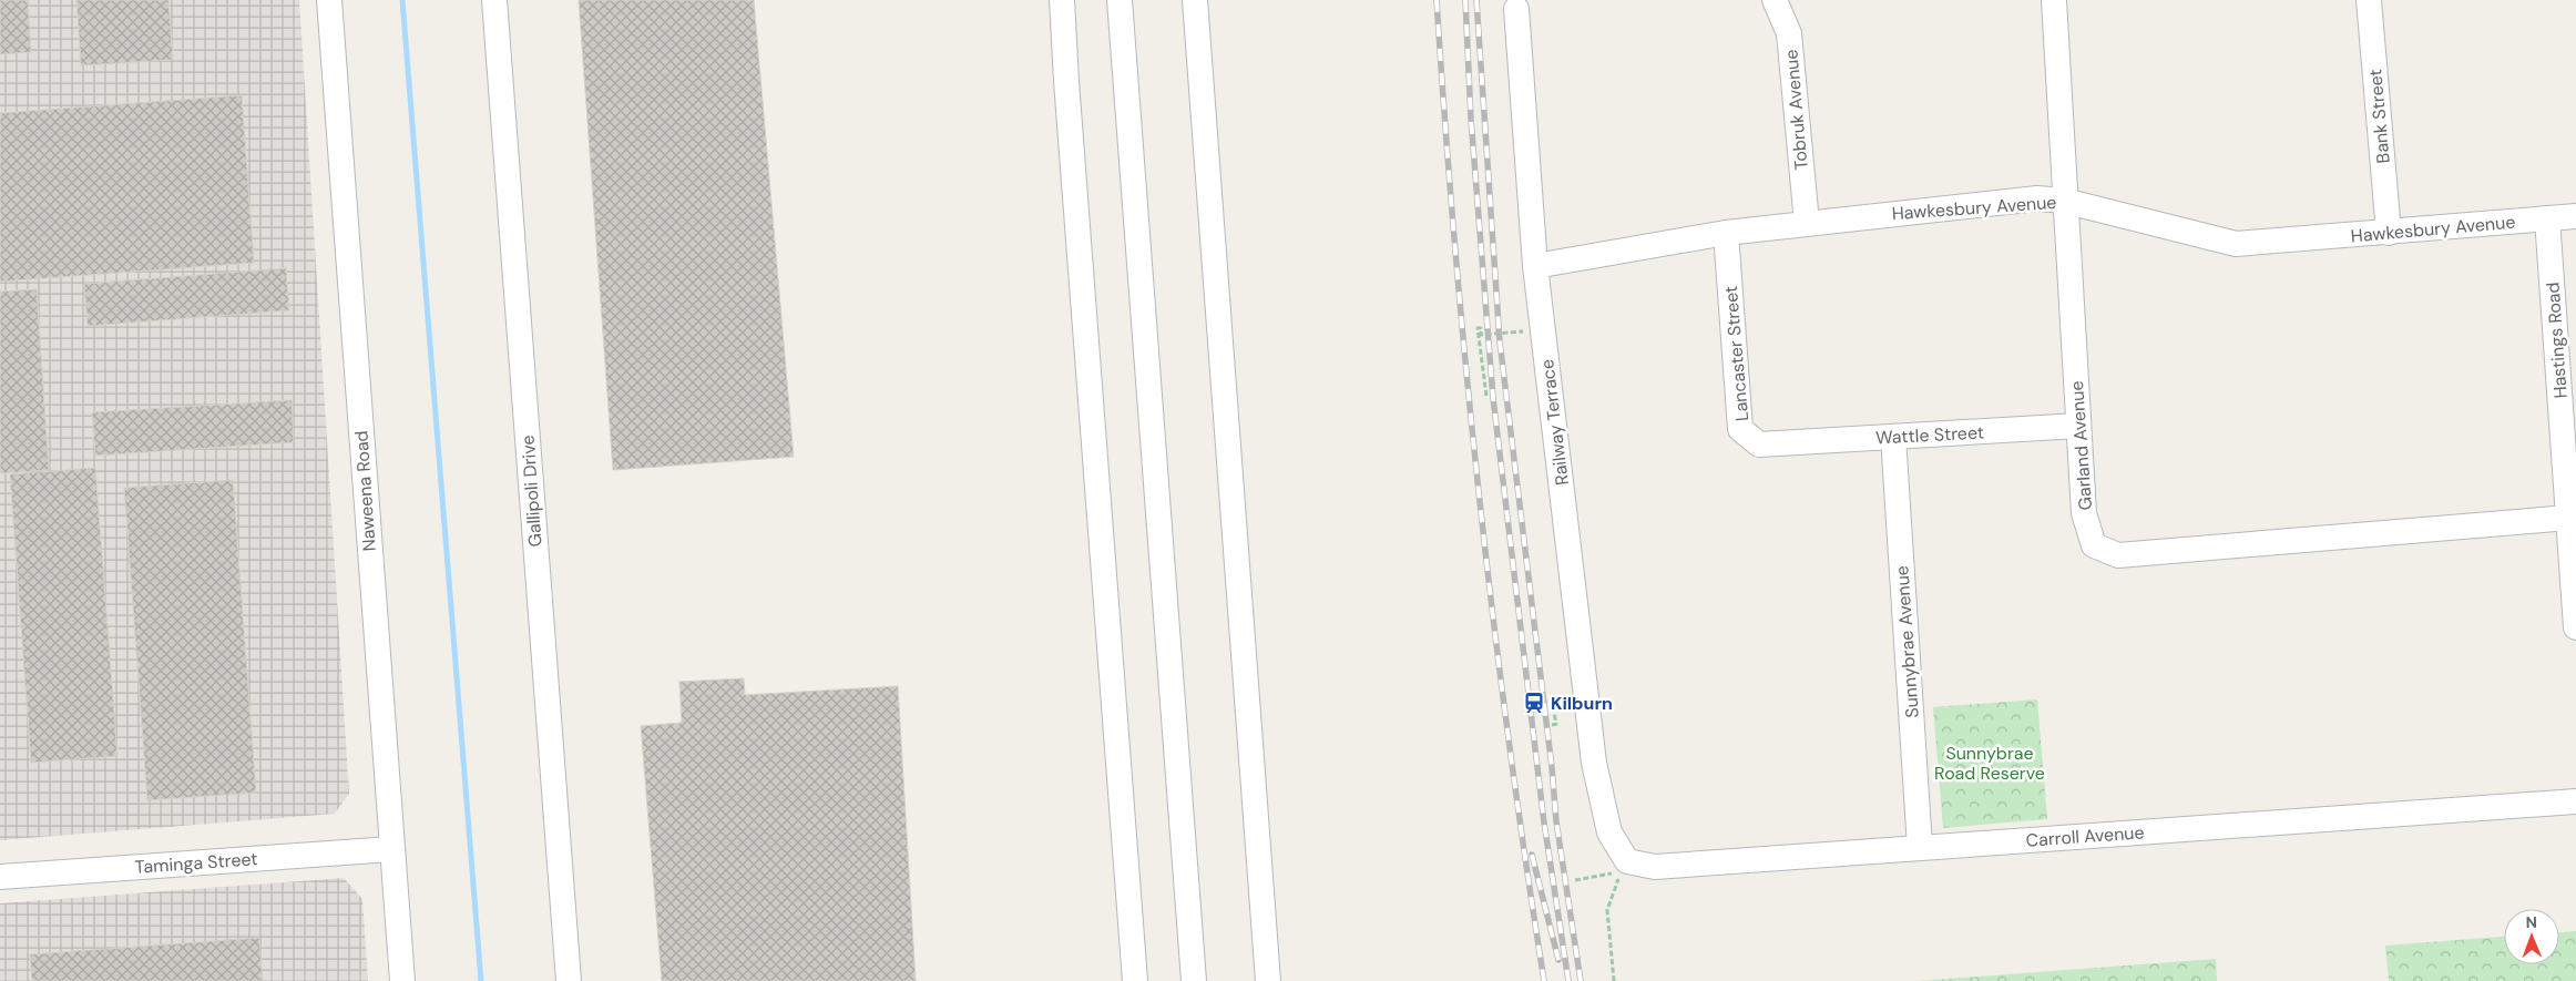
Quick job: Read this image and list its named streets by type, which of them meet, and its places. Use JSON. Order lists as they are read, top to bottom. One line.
{"streets":{"street":["Tobruk Avenue","Bank Street","Hawkesbury Avenue","Hastings Road","Lancaster Street","Railway Terrace","Wattle Street","Garland Avenue","Naweena Road","Gallipoli Drive","Sunnybrae Avenue","Carroll Avenue","Taminga Street"]},"crossings":[["Tobruk Avenue","Hawkesbury Avenue"],["Bank Street","Hawkesbury Avenue"],["Hawkesbury Avenue","Hastings Road"],["Hawkesbury Avenue","Lancaster Street"],["Hawkesbury Avenue","Railway Terrace"],["Hawkesbury Avenue","Garland Avenue"],["Hastings Road","Garland Avenue"],["Lancaster Street","Wattle Street"],["Railway Terrace","Carroll Avenue"],["Wattle Street","Garland Avenue"],["Wattle Street","Sunnybrae Avenue"],["Naweena Road","Taminga Street"],["Sunnybrae Avenue","Carroll Avenue"]],"parks":["Sunnybrae Road Reserve"],"places":{"station":["Kilburn"]},"north":"top"}
